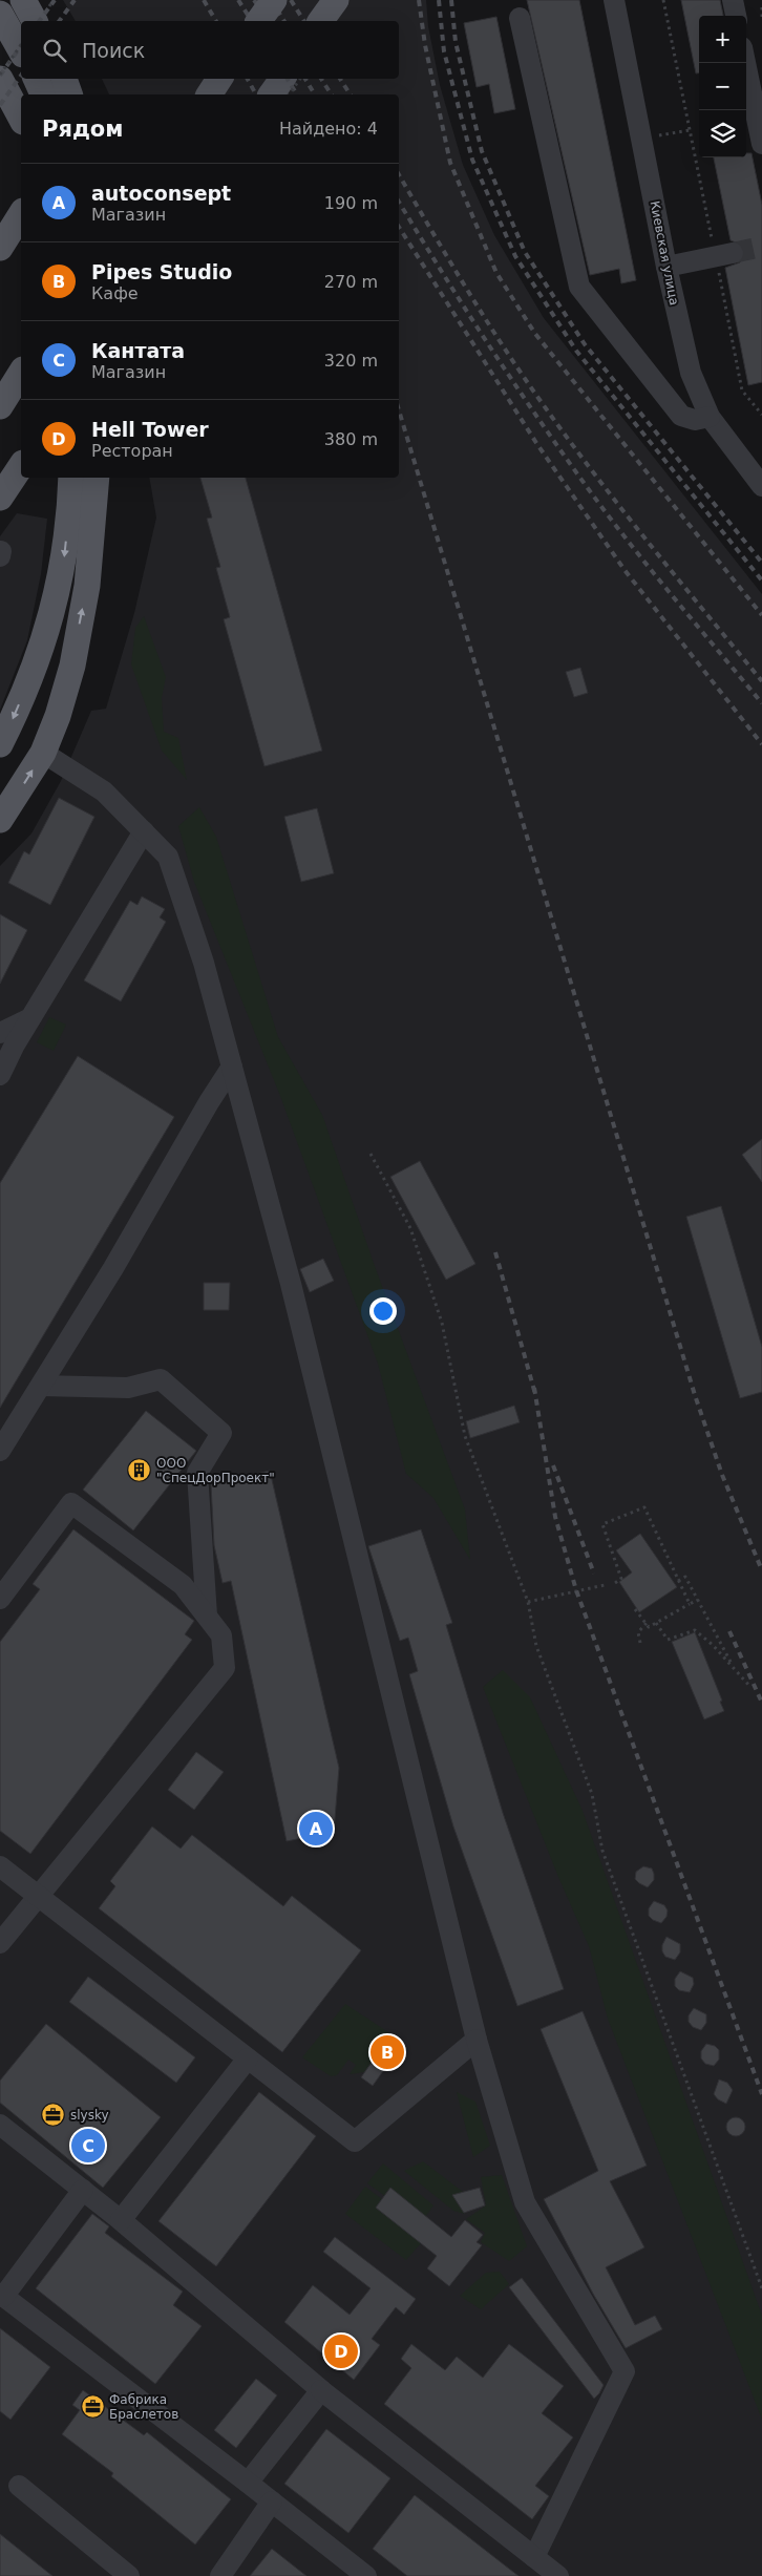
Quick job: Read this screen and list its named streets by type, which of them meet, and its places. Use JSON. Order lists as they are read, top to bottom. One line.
{"streets":{"street":["Киевская улица"]},"places":{"building":["ООО \"СпецДорПроект\""],"office":["slysky","Фабрика Браслетов"]},"page":{"map_buttons":["+","−"],"search":"Поиск","heading":["Рядом","Найдено: 4"],"list":[{"mark":"A","name":"autoconsept","note":"Магазин","value":"190 m"},{"mark":"B","name":"Pipes Studio","note":"Кафе","value":"270 m"},{"mark":"C","name":"Кантата","note":"Магазин","value":"320 m"},{"mark":"D","name":"Hell Tower","note":"Ресторан","value":"380 m"}],"pins":["A","B","C","D"]}}
